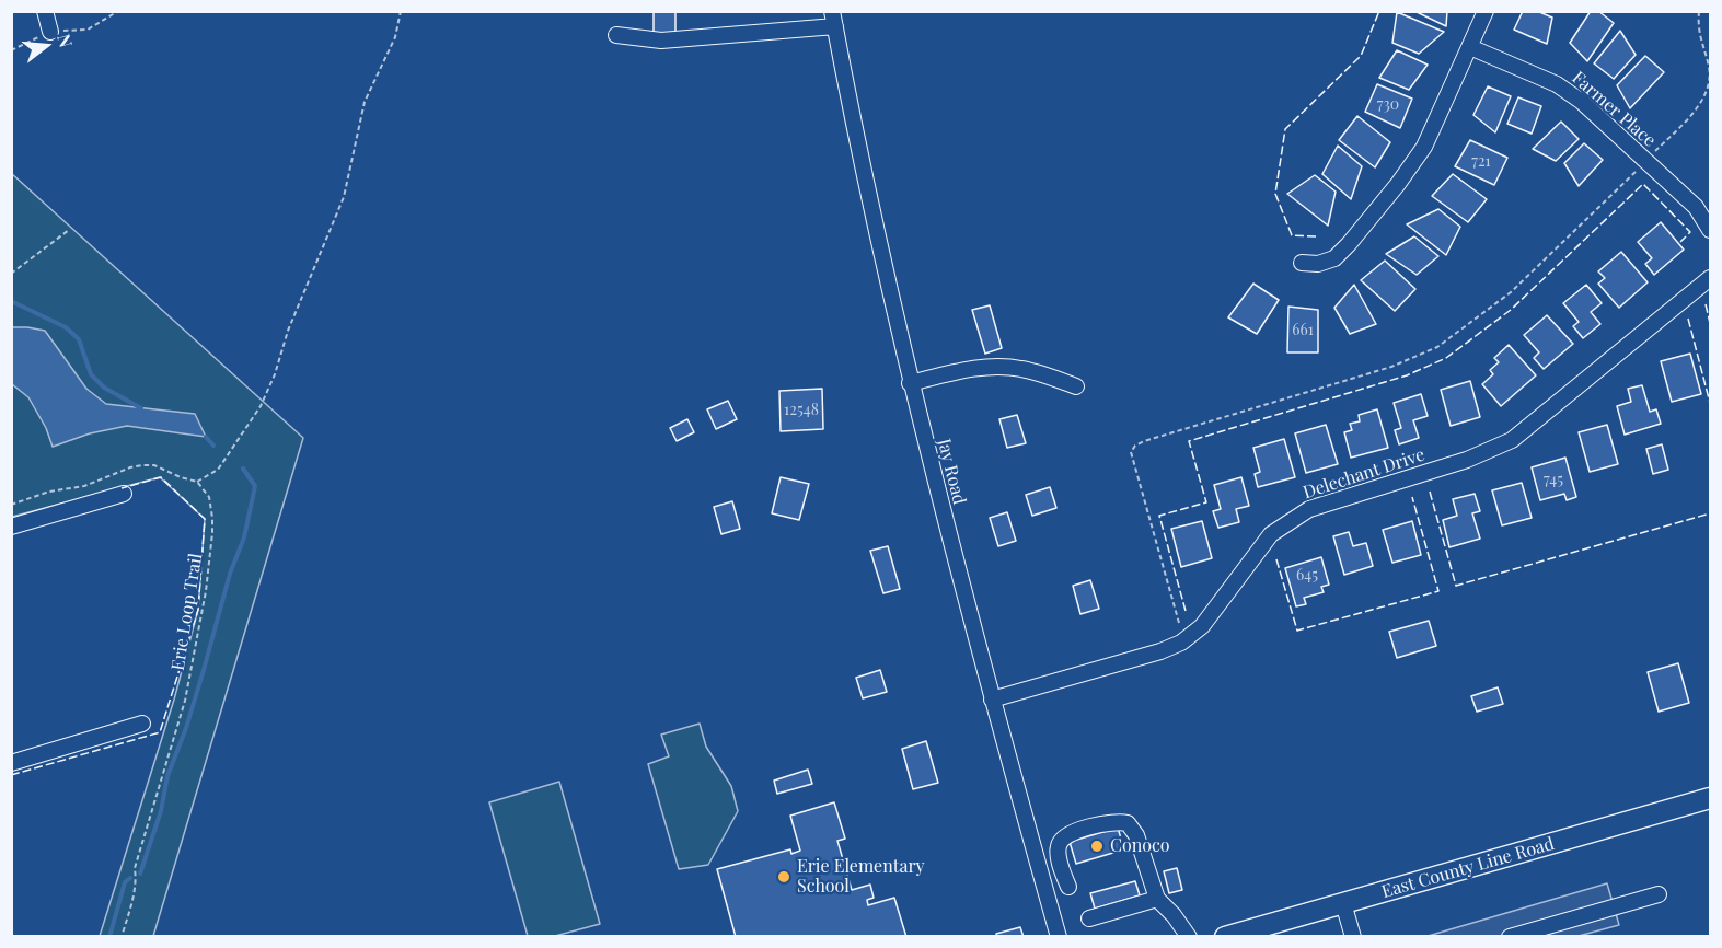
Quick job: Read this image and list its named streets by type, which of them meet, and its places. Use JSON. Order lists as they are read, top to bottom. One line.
{"streets":{"main road":["East County Line Road"],"street":["Farmer Place","Jay Road","Delechant Drive"],"path":["Erie Loop Trail"]},"crossings":[["Jay Road","Delechant Drive"]],"places":["Conoco","Erie Elementary School"],"house_numbers":["730","721","661","12548","745","645"],"north":"right"}
